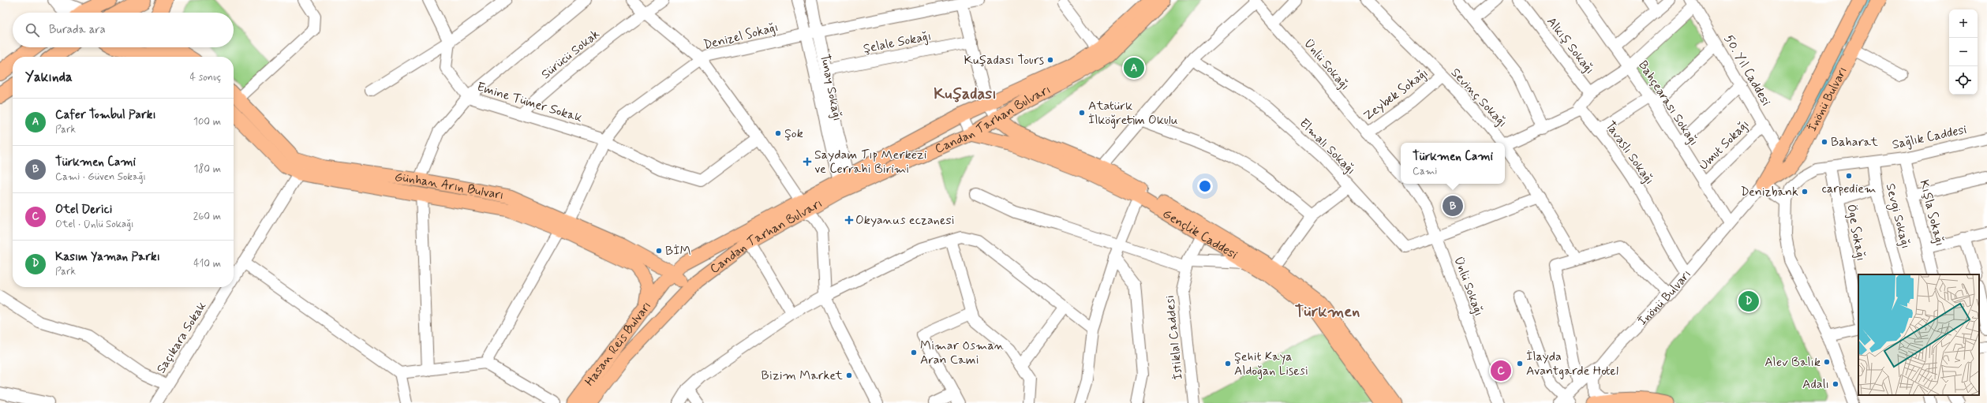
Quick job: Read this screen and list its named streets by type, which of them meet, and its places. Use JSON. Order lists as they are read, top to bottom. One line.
{"streets":{"main road":["İnönü Bulvarı","Candan Tarhan Bulvarı","Günhan Arın Bulvarı","Gençlik Caddesi","Hasan Reis Bulvarı"],"street":["Denizel Sokağı","Şelale Sokağı","Alkış Sokağı","Sürücü Sokak","Ünlü Sokağı","50. Yıl Caddesi","Tunay Sokağı","Zeybek Sokağı","Sevinç Sokağı","Emine Tümer Sokak","Bahçearası Sokağı","Sağlık Caddesi","Umut Sokağı","Elmalı Sokağı","Tavaslı Sokağı","Kışla Sokağı","Sevgi Sokağı","Öge Sokağı","Saçıkara Sokak","İstiklal Caddesi"]},"crossings":[["Denizel Sokağı","Tunay Sokağı"],["Denizel Sokağı","Emine Tümer Sokak"],["Denizel Sokağı","Günhan Arın Bulvarı"],["Şelale Sokağı","Tunay Sokağı"],["Sürücü Sokak","Emine Tümer Sokak"],["Ünlü Sokağı","Zeybek Sokağı"],["Ünlü Sokağı","Elmalı Sokağı"],["50. Yıl Caddesi","İnönü Bulvarı"],["50. Yıl Caddesi","Umut Sokağı"],["Tunay Sokağı","Candan Tarhan Bulvarı"],["Zeybek Sokağı","Sevinç Sokağı"],["İnönü Bulvarı","Bahçearası Sokağı"],["İnönü Bulvarı","Tavaslı Sokağı"],["Bahçearası Sokağı","Umut Sokağı"],["Candan Tarhan Bulvarı","Günhan Arın Bulvarı"],["Candan Tarhan Bulvarı","Gençlik Caddesi"],["Candan Tarhan Bulvarı","Hasan Reis Bulvarı"],["Sağlık Caddesi","Kışla Sokağı"],["Sağlık Caddesi","Sevgi Sokağı"],["Sağlık Caddesi","Öge Sokağı"],["Günhan Arın Bulvarı","Saçıkara Sokak"],["Günhan Arın Bulvarı","Hasan Reis Bulvarı"],["Gençlik Caddesi","İstiklal Caddesi"]],"districts":["Kuşadası","Türkmen"],"places":{"other":["Kuşadası Tours","Atatürk İlköğretim Okulu","Şok","Baharat","carpediem","Denizbank","BİM","Mimar Osman Aran Cami","Alev Balık","Şehit Kaya Aldoğan Lisesi","İlayda Avantgarde Hotel","Bizim Market","Adalı"],"health":["Saydam Tıp Merkezi ve Cerrahi Birimi","Okyanus eczanesi"]},"page":{"map_buttons":["+","−"],"search":"Burada ara","pins":["A","B","D","C"],"heading":["Yakında","4 sonuç"],"list":[{"mark":"A","name":"Cafer Tombul Parkı","note":"Park","value":"100 m"},{"mark":"B","name":"Türkmen Cami","note":"Cami · Güven Sokağı","value":"180 m"},{"mark":"C","name":"Otel Derici","note":"Otel · Ünlü Sokağı","value":"260 m"},{"mark":"D","name":"Kasım Yaman Parkı","note":"Park","value":"410 m"}],"popup":["Türkmen Cami","Cami"]}}
